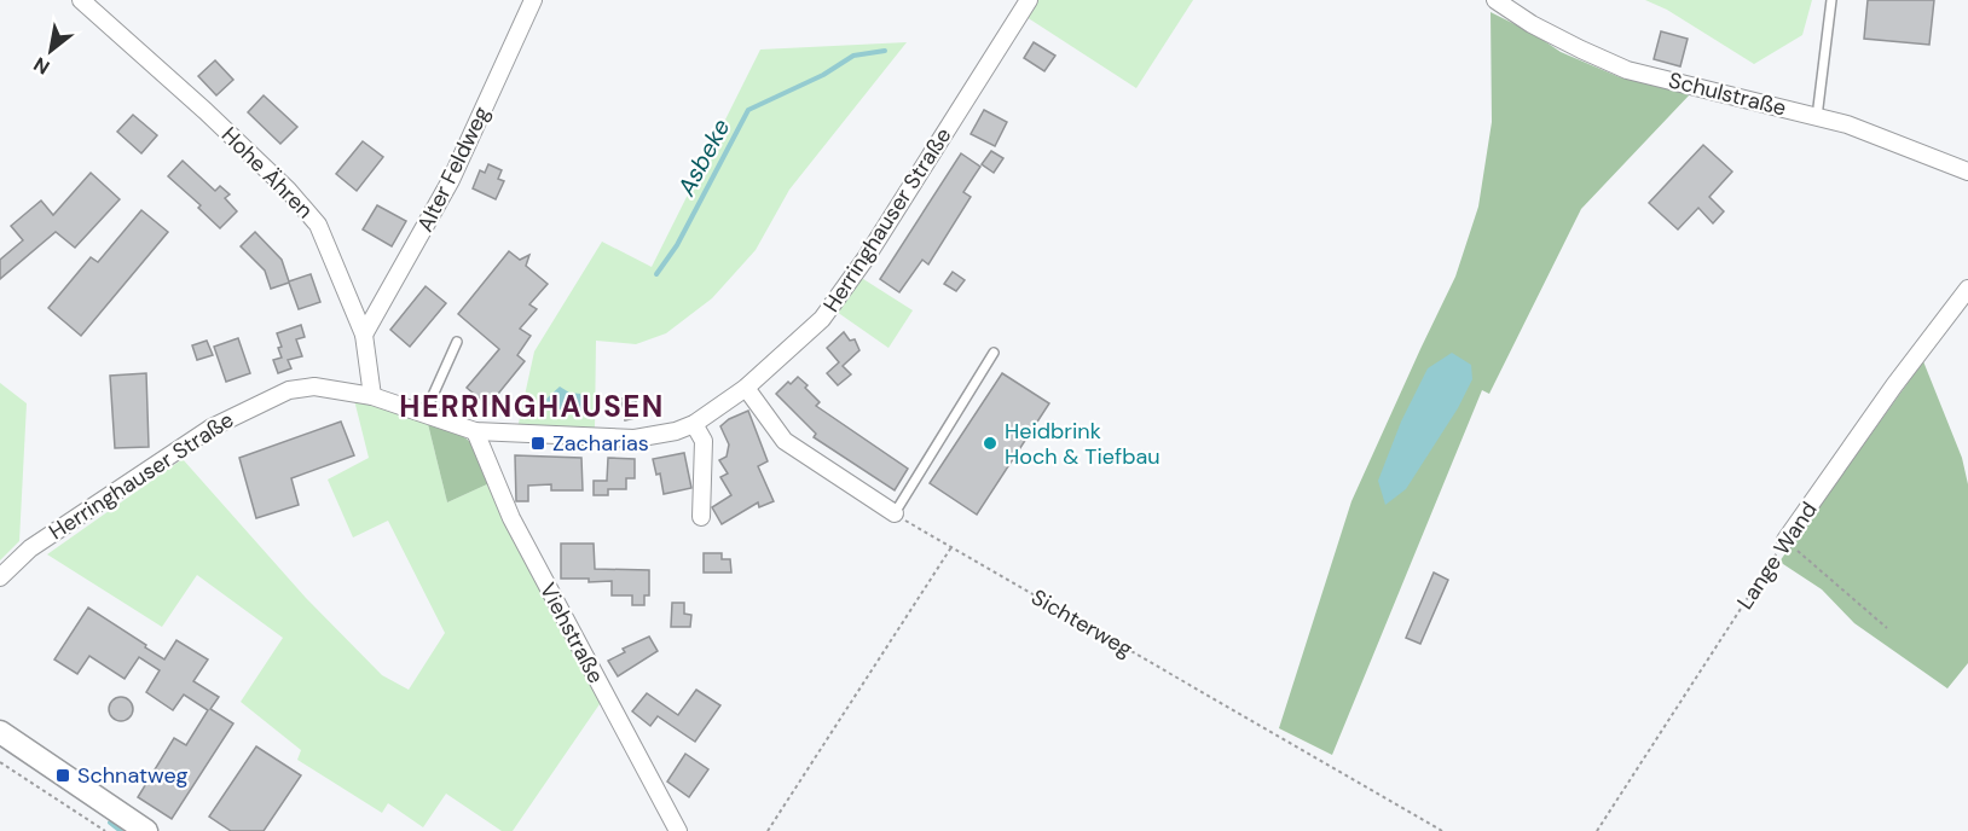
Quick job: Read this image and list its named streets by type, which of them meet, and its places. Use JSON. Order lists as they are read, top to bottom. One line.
{"streets":{"street":["Schulstraße","Alter Feldweg","Hohe Ähren","Herringhauser Straße","Lange Wand","Viehstraße"],"path":["Sichterweg"]},"crossings":[["Alter Feldweg","Hohe Ähren"],["Hohe Ähren","Herringhauser Straße"],["Herringhauser Straße","Viehstraße"]],"districts":["HERRINGHAUSEN"],"water":["Asbeke"],"places":{"transit":["Zacharias","Schnatweg"],"other":["Heidbrink Hoch & Tiefbau"]},"north":"bottom left"}
